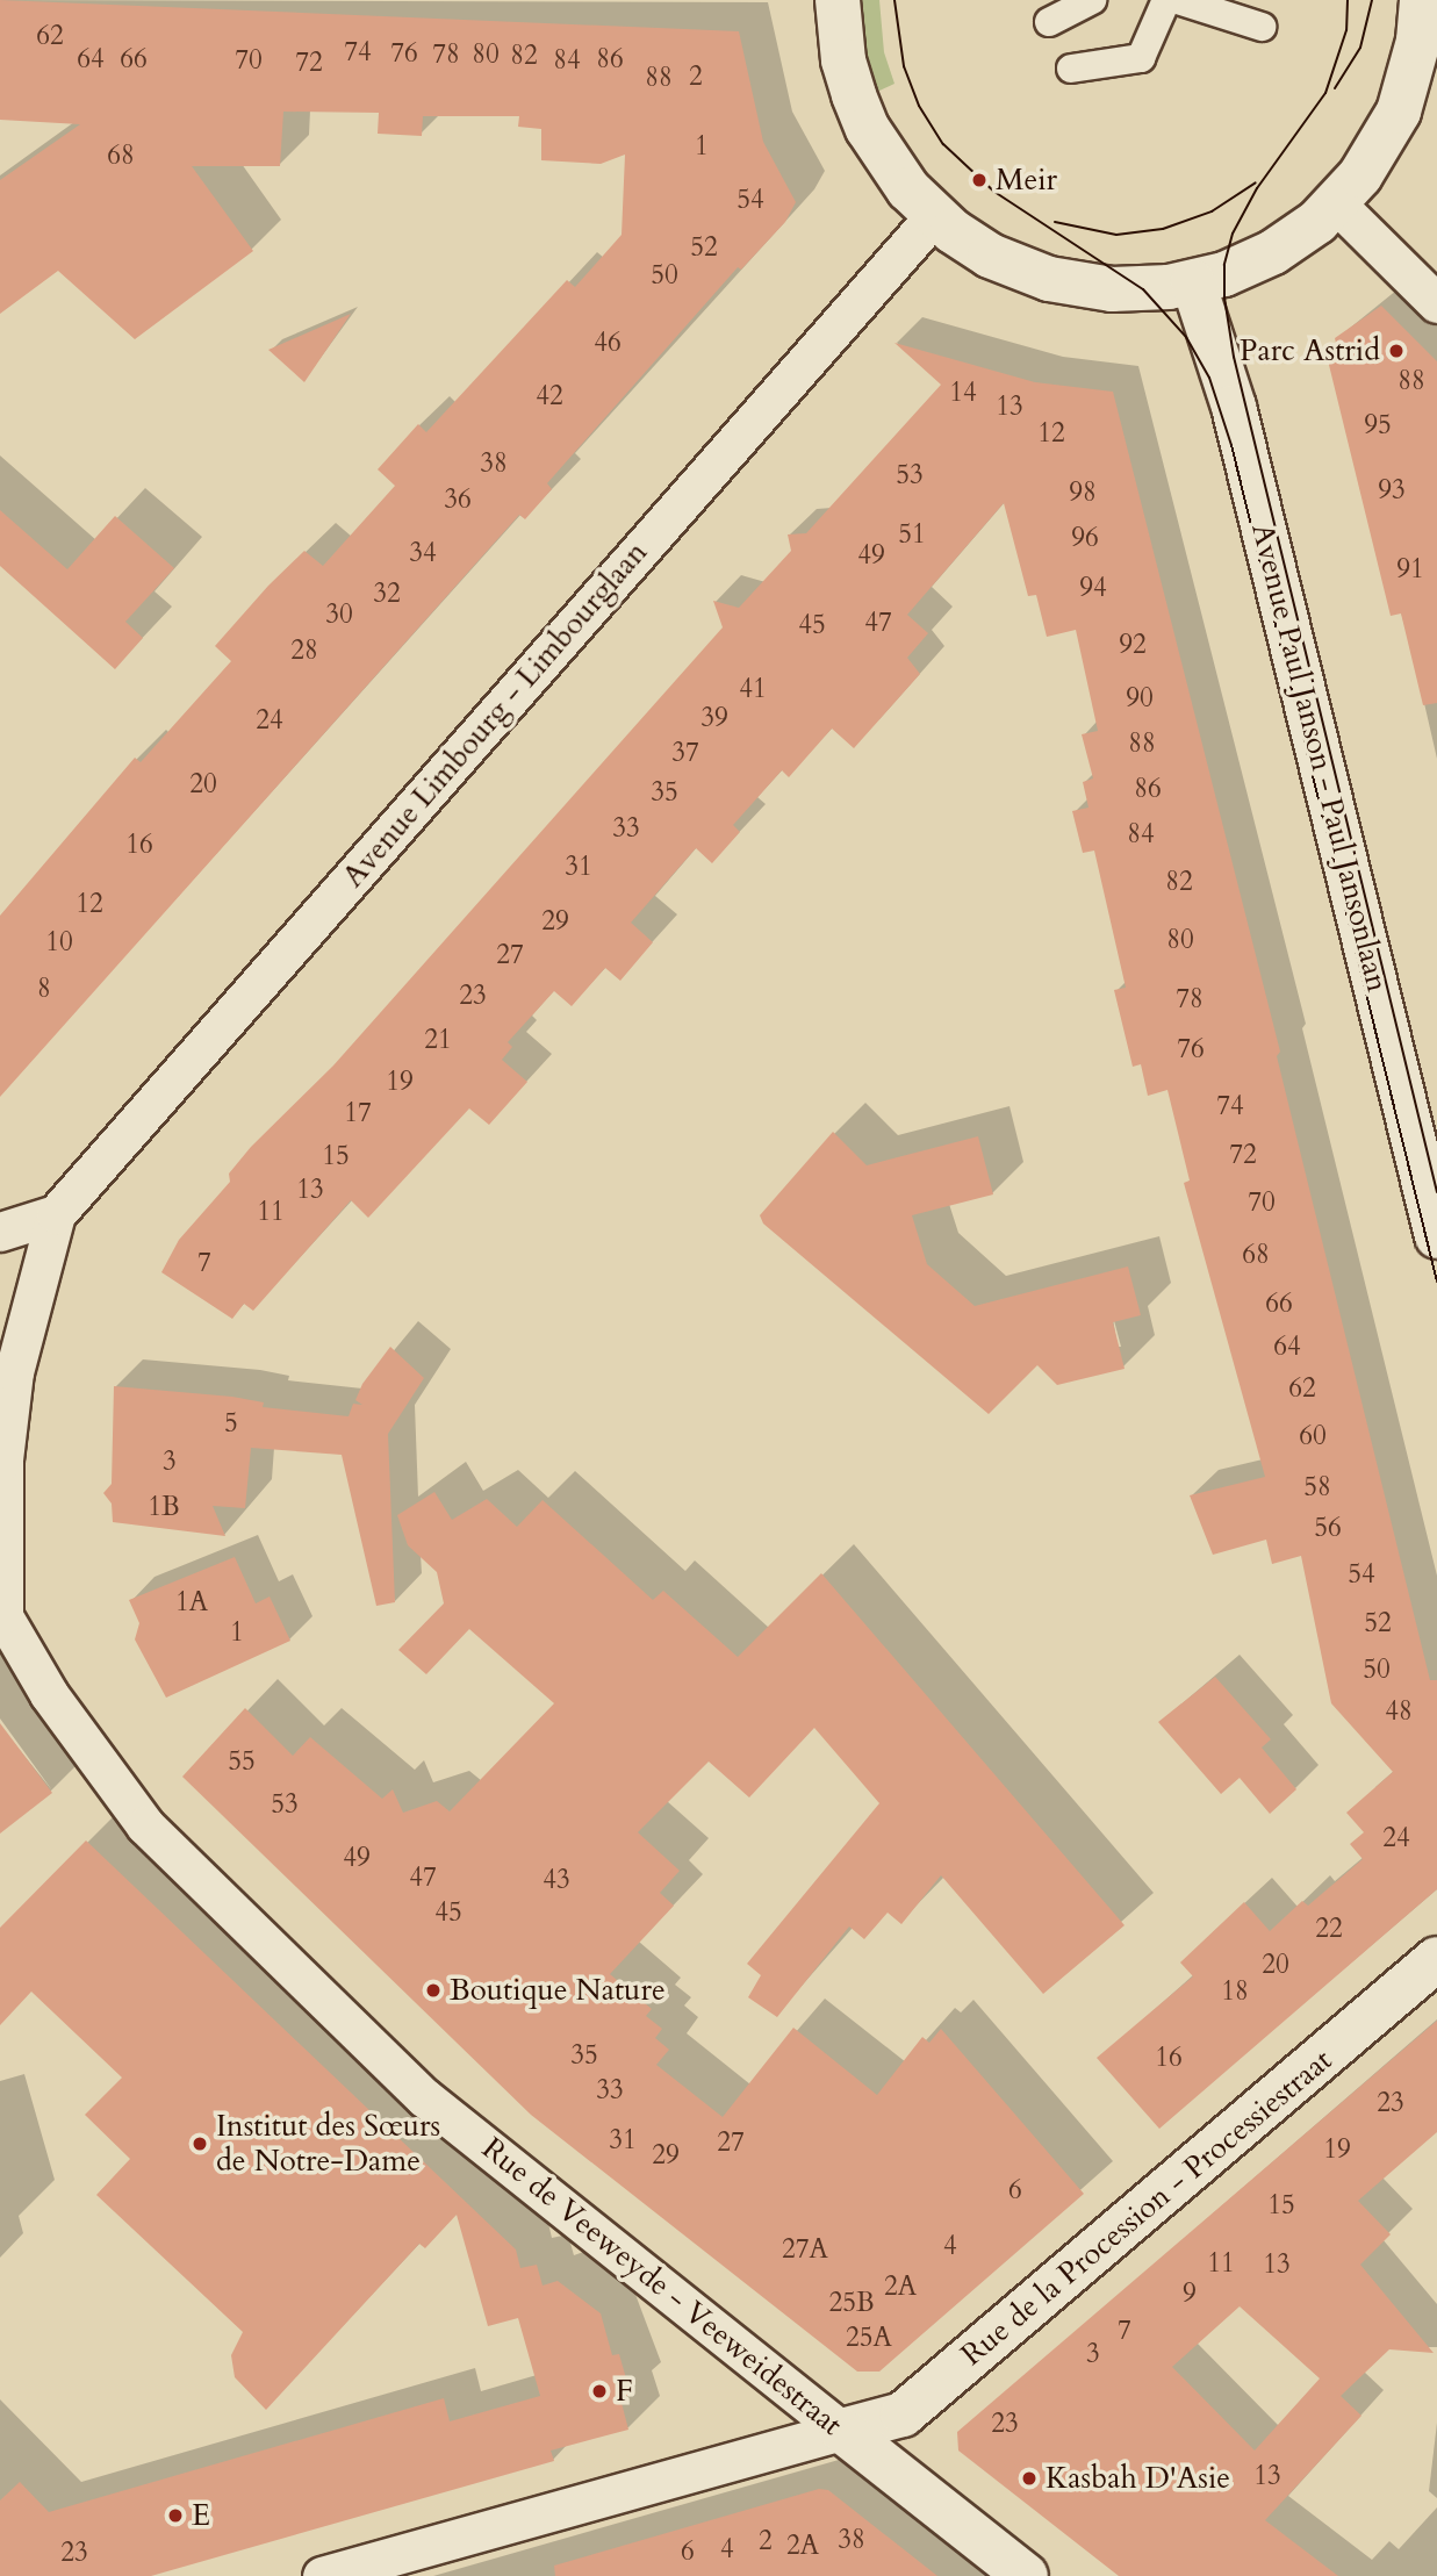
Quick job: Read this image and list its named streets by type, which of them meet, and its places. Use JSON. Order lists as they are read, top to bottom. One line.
{"streets":{"street":["Avenue Limbourg - Limbourglaan","Avenue Paul Janson - Paul Jansonlaan","Rue de la Procession - Processiestraat","Rue de Veeweyde - Veeweidestraat"]},"crossings":[["Avenue Limbourg - Limbourglaan","Rue de Veeweyde - Veeweidestraat"],["Rue de la Procession - Processiestraat","Rue de Veeweyde - Veeweidestraat"]],"places":["Meir","Parc Astrid","Boutique Nature","Institut des Sœurs de Notre-Dame","F","Kasbah D'Asie","E"],"house_numbers":["62","74","76","78","80","82","64","66","86","70","84","72","2","88","1","68","54","52","50","46","88","14","42","13","95","12","38","53","93","98","36","51","96","34","49","91","94","32","30","47","45","92","28","41","90","39","24","88","37","20","86","35","33","84","16","31","82","12","29","80","10","27","8","23","78","21","76","19","74","17","72","15","13","70","11","68","7","66","64","62","5","60","3","58","1B","56","54","1A","52","1","50","48","55","53","24","49","47","43","45","22","20","18","35","16","33","23","31","27","19","29","6","15","4","27A","11","13","2A","9","25B","7","25A","3","23","13","38","2","2A","4","6","23"]}
